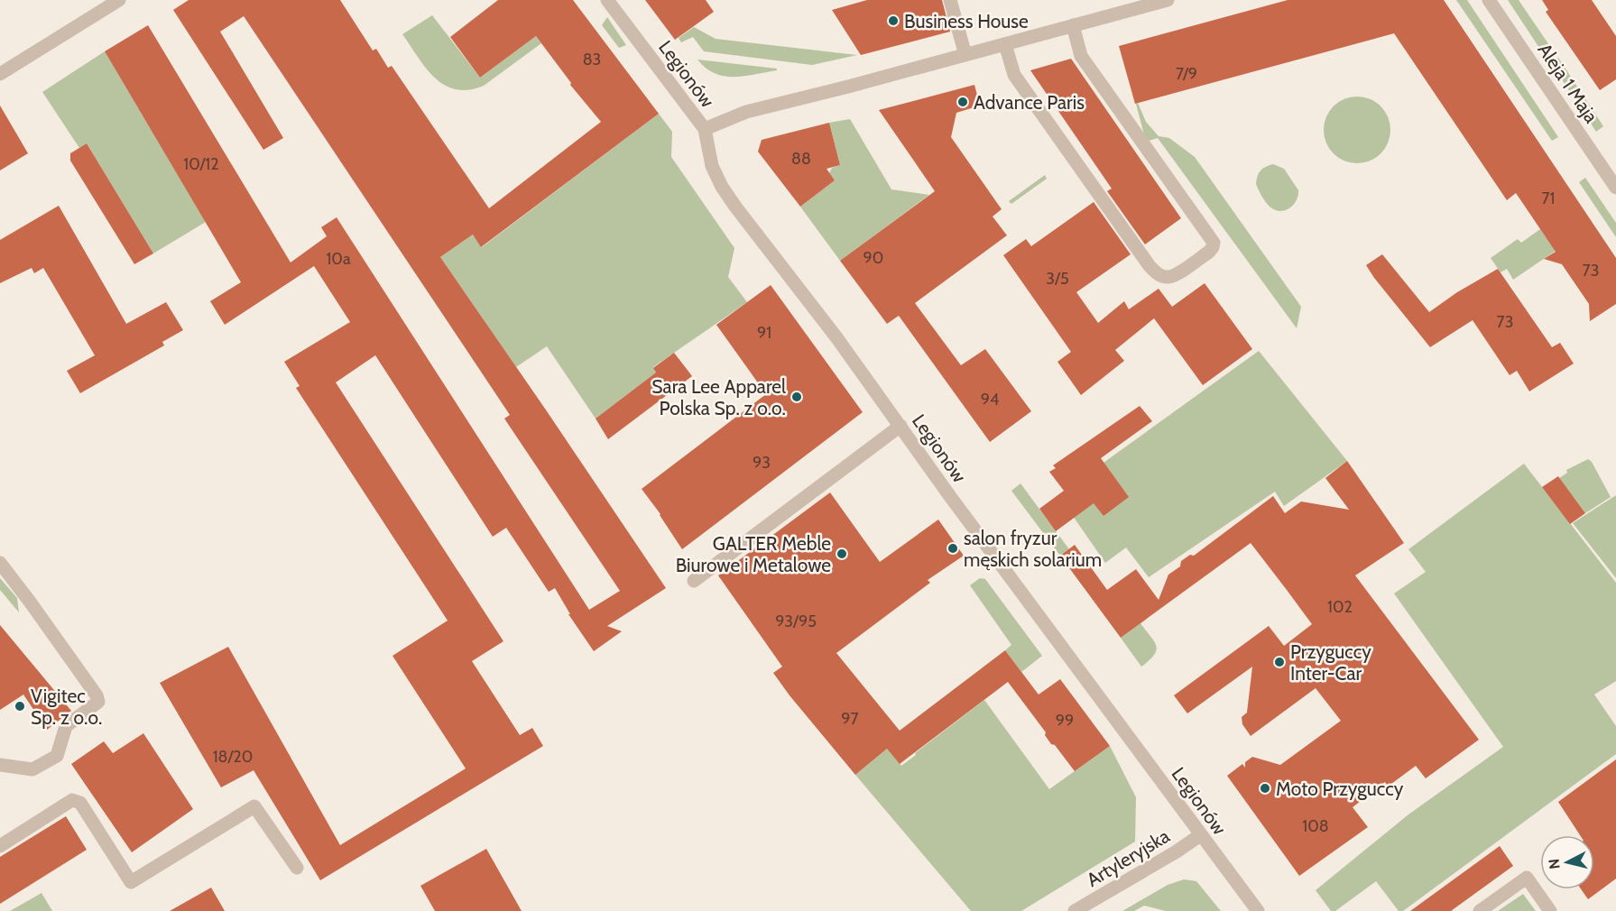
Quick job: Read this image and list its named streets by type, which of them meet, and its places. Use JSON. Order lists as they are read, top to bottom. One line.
{"streets":{"street":["Legionów","Aleja 1 Maja","Artyleryjska"]},"crossings":[["Legionów","Artyleryjska"]],"places":["Business House","Advance Paris","Sara Lee Apparel Polska Sp. z o.o.","salon fryzur męskich solarium","GALTER Meble Biurowe i Metalowe","Przyguccy Inter-Car","Vigitec Sp. z o.o.","Moto Przyguccy"],"house_numbers":["83","7/9","88","10/12","71","90","10a","73","3/5","73","91","94","93","102","93/95","97","99","18/20","108"],"north":"left"}
